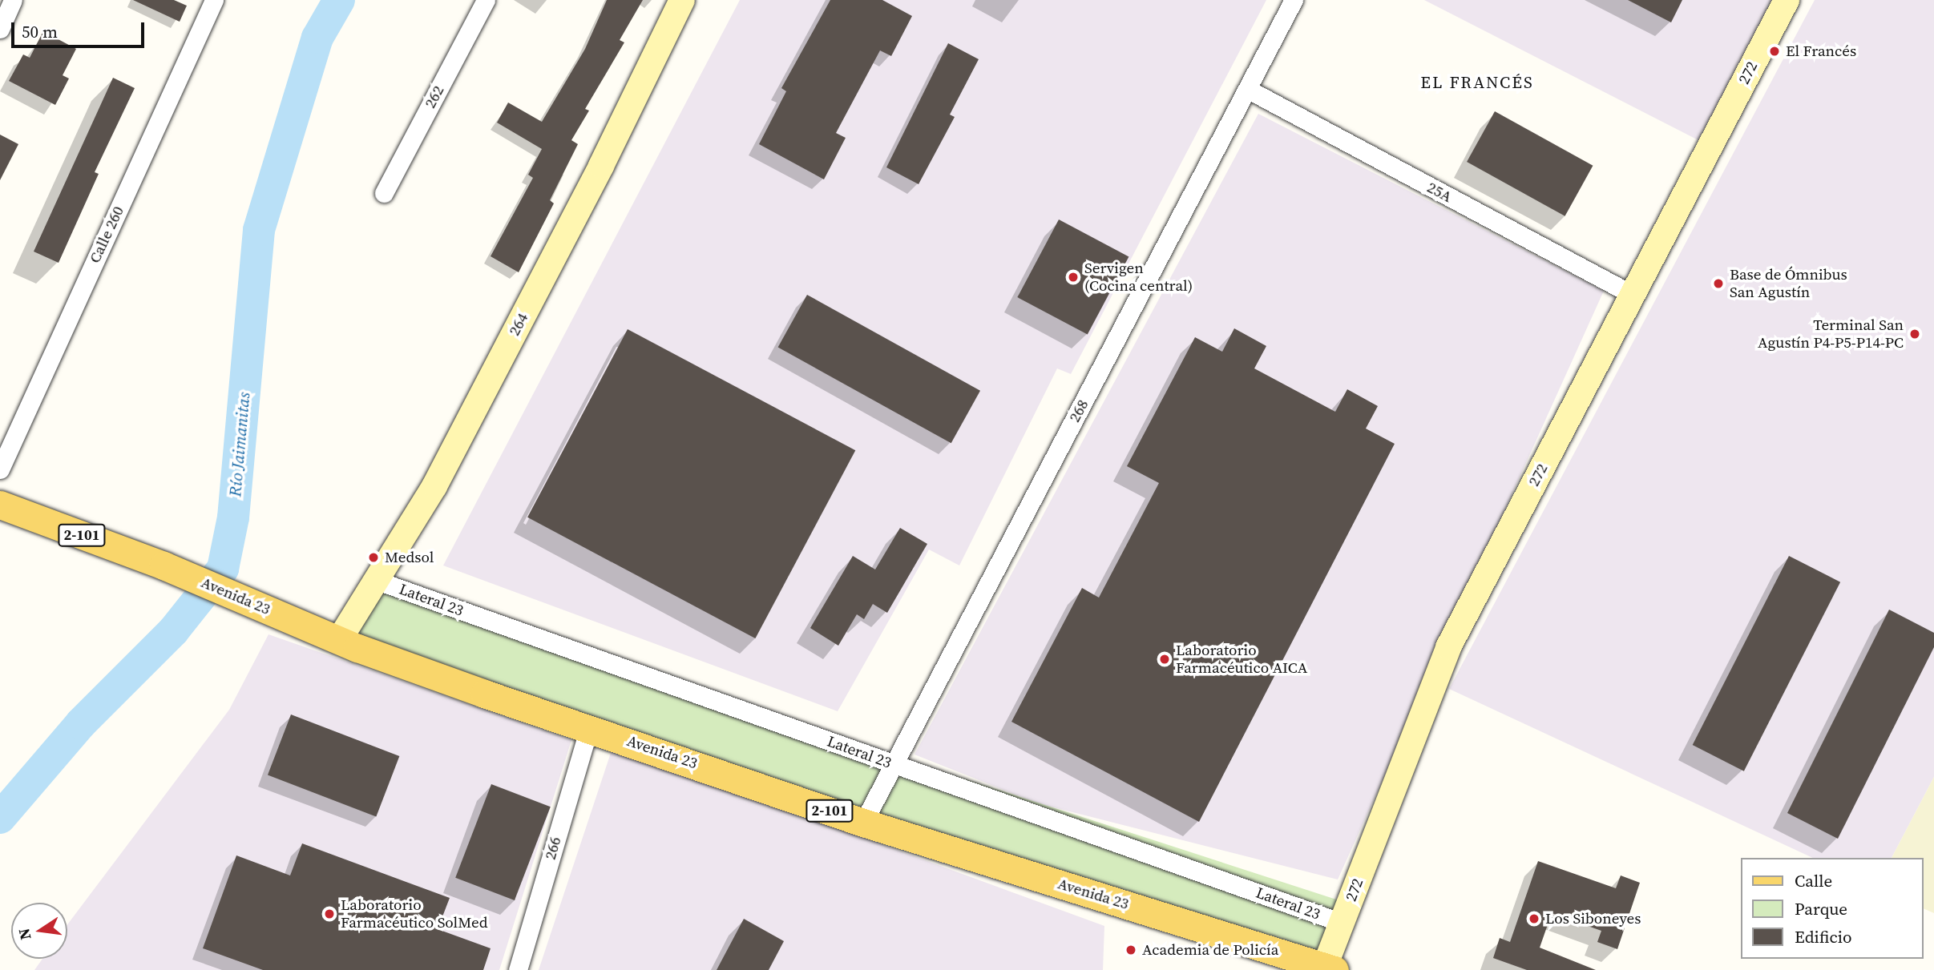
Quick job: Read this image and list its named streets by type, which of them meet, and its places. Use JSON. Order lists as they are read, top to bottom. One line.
{"streets":{"main road":["2-101","Avenida 23"],"street":["272","262","25A","Calle 260","264","268","Lateral 23","266"]},"crossings":[["272","25A"],["272","Avenida 23"],["272","Lateral 23"],["25A","268"],["264","Avenida 23"],["264","Lateral 23"],["268","Avenida 23"],["268","Lateral 23"],["Avenida 23","266"]],"districts":["EL FRANCÉS"],"water":["Río Jaimanitas"],"places":["El Francés","Servigen (Cocina central)","Base de Ómnibus San Agustín","Terminal San Agustín P4-P5-P14-PC","Medsol","Laboratorio Farmacéutico AICA","Laboratorio Farmacéutico SolMed","Los Siboneyes","Academia de Policía"],"legend":["Calle","Parque","Edificio"],"scale_bar":"50 m","north":"left"}
